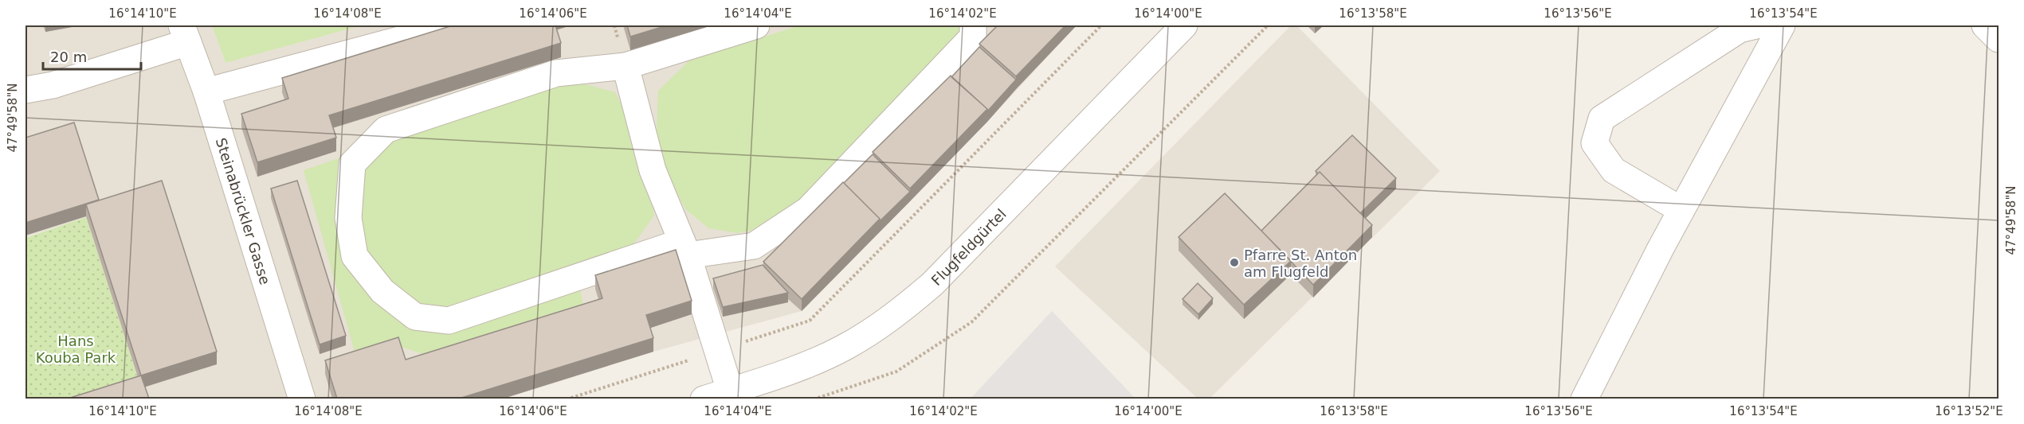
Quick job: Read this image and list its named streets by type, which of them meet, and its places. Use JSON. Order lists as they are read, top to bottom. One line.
{"streets":{"street":["Steinabrückler Gasse","Flugfeldgürtel"]},"parks":["Hans Kouba Park"],"places":["Pfarre St. Anton am Flugfeld"],"scale_bar":"20 m","coordinates":["16°14'10\"E","16°14'08\"E","16°14'06\"E","16°14'04\"E","16°14'02\"E","16°14'00\"E","16°13'58\"E","16°13'56\"E","16°13'54\"E","47°49'58\"N","16°13'52\"E"]}
